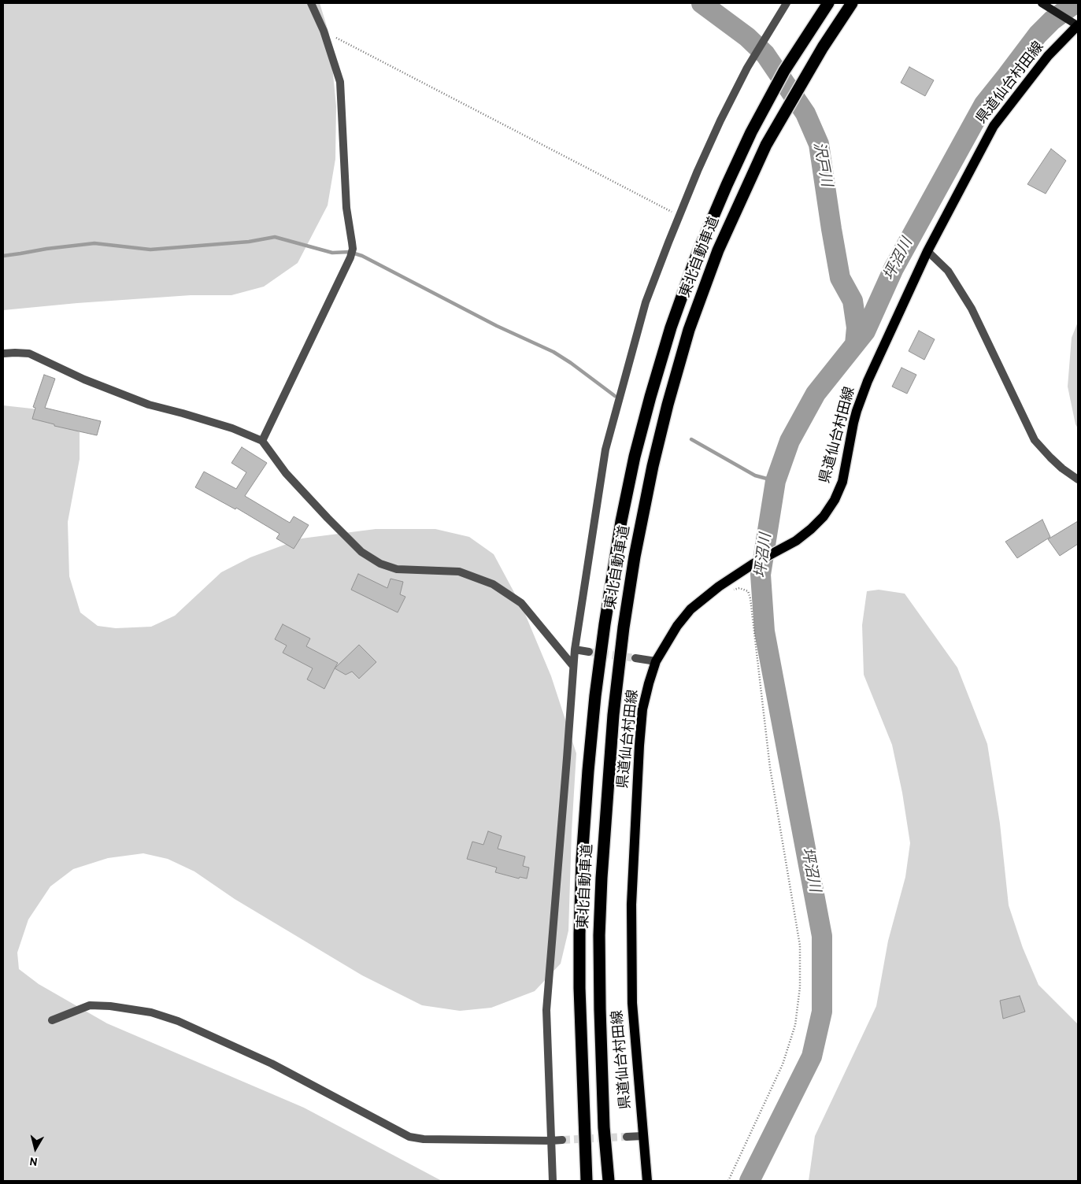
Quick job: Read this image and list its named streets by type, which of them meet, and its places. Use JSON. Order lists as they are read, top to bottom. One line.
{"streets":{"highway":["東北自動車道"],"main road":["県道仙台村田線"]},"water":["沢戸川","坪沼川"],"north":"bottom"}
